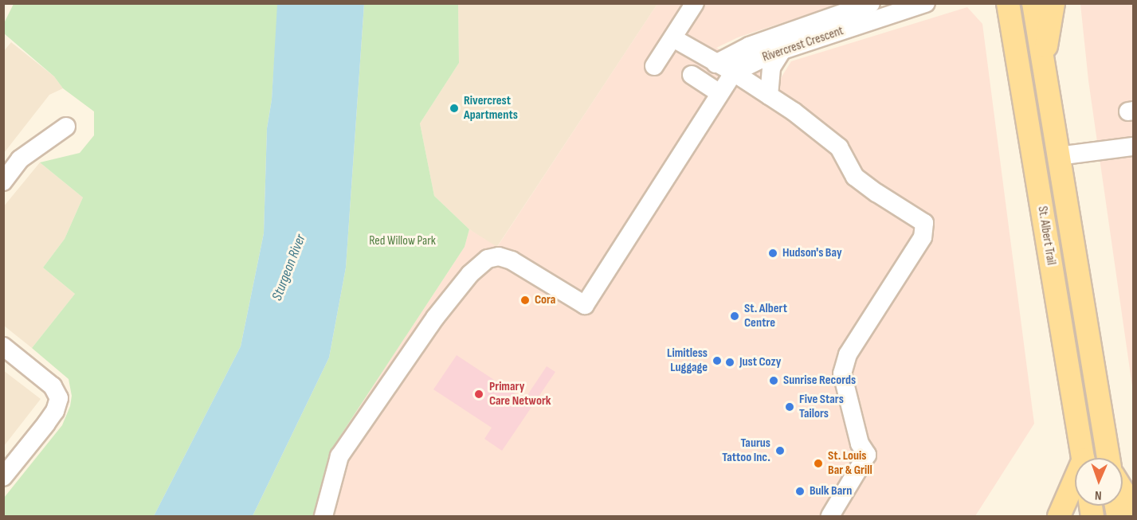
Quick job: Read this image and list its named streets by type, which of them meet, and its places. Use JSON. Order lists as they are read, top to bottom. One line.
{"streets":{"main road":["St. Albert Trail"],"street":["Rivercrest Crescent"]},"water":["Sturgeon River"],"parks":["Red Willow Park"],"places":["Rivercrest Apartments","Hudson's Bay","Cora","St. Albert Centre","Limitless Luggage","Just Cozy","Sunrise Records","Primary Care Network","Five Stars Tailors","Taurus Tattoo Inc.","St. Louis Bar & Grill","Bulk Barn"],"north":"bottom"}
